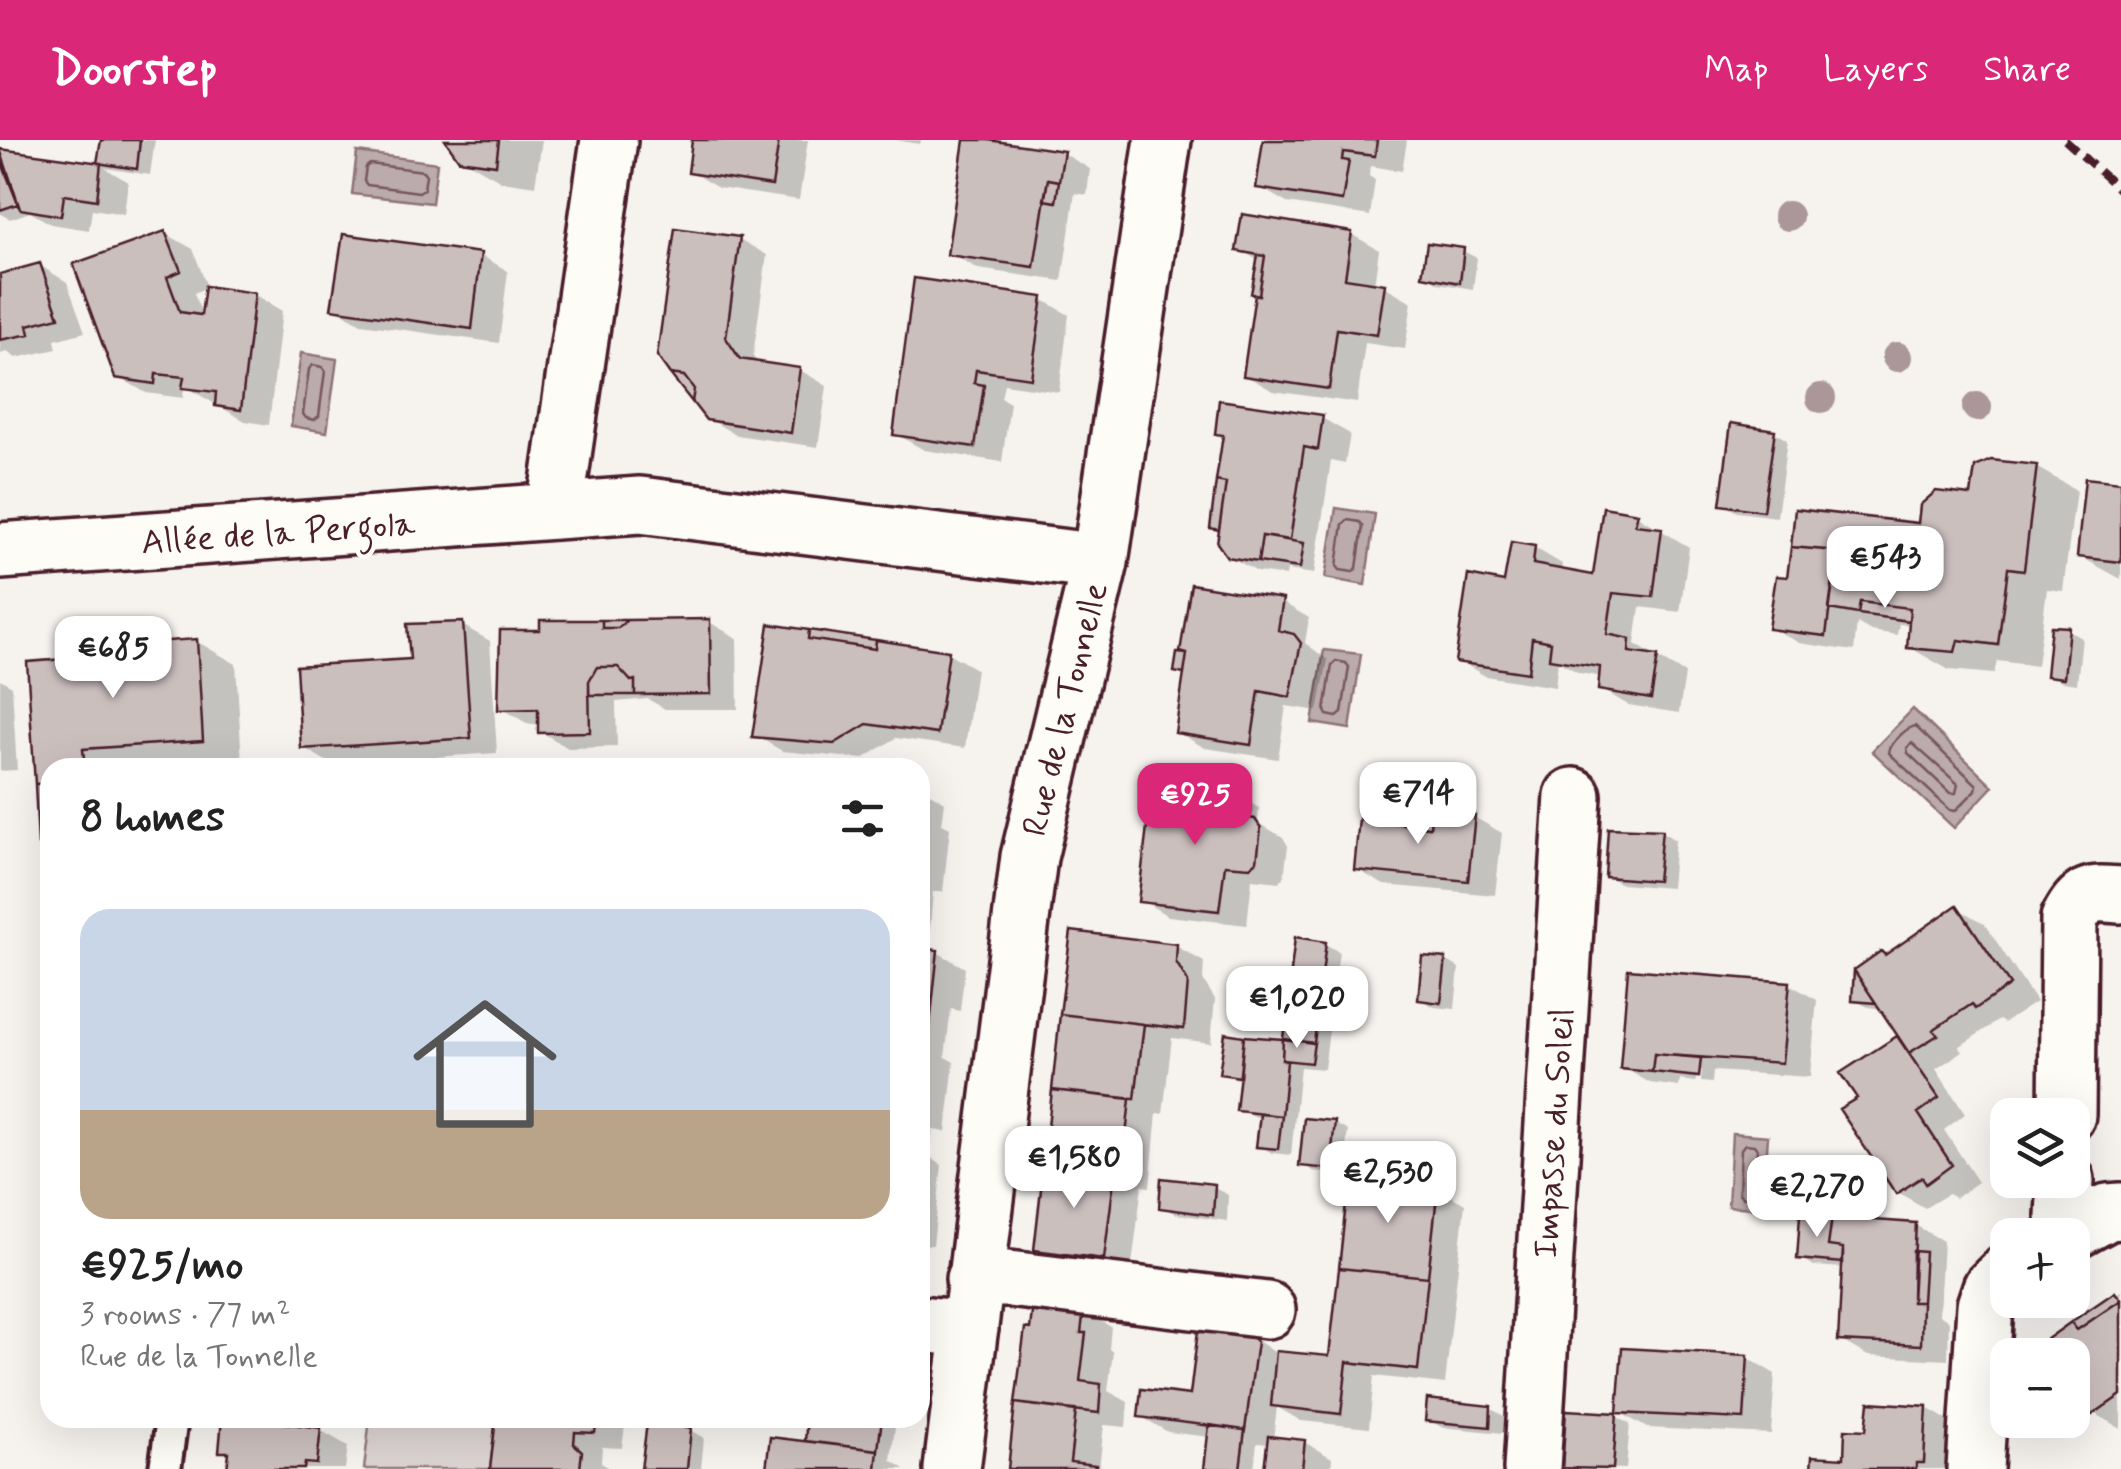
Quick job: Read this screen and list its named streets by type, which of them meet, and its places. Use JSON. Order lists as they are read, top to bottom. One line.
{"streets":{"street":["Allée de la Pergola","Rue de la Tonnelle","Impasse du Soleil"]},"crossings":[["Allée de la Pergola","Rue de la Tonnelle"]],"page":{"header":"Doorstep","nav":["Map","Layers","Share"],"price":["€543","€685","€714","€925","€1,020","€1,580","€2,530","€2,270"],"heading":"8 homes","list":[{"name":"€925/mo","note":"3 rooms · 77 m² · Rue de la Tonnelle"}],"map_buttons":["+","−"]}}
